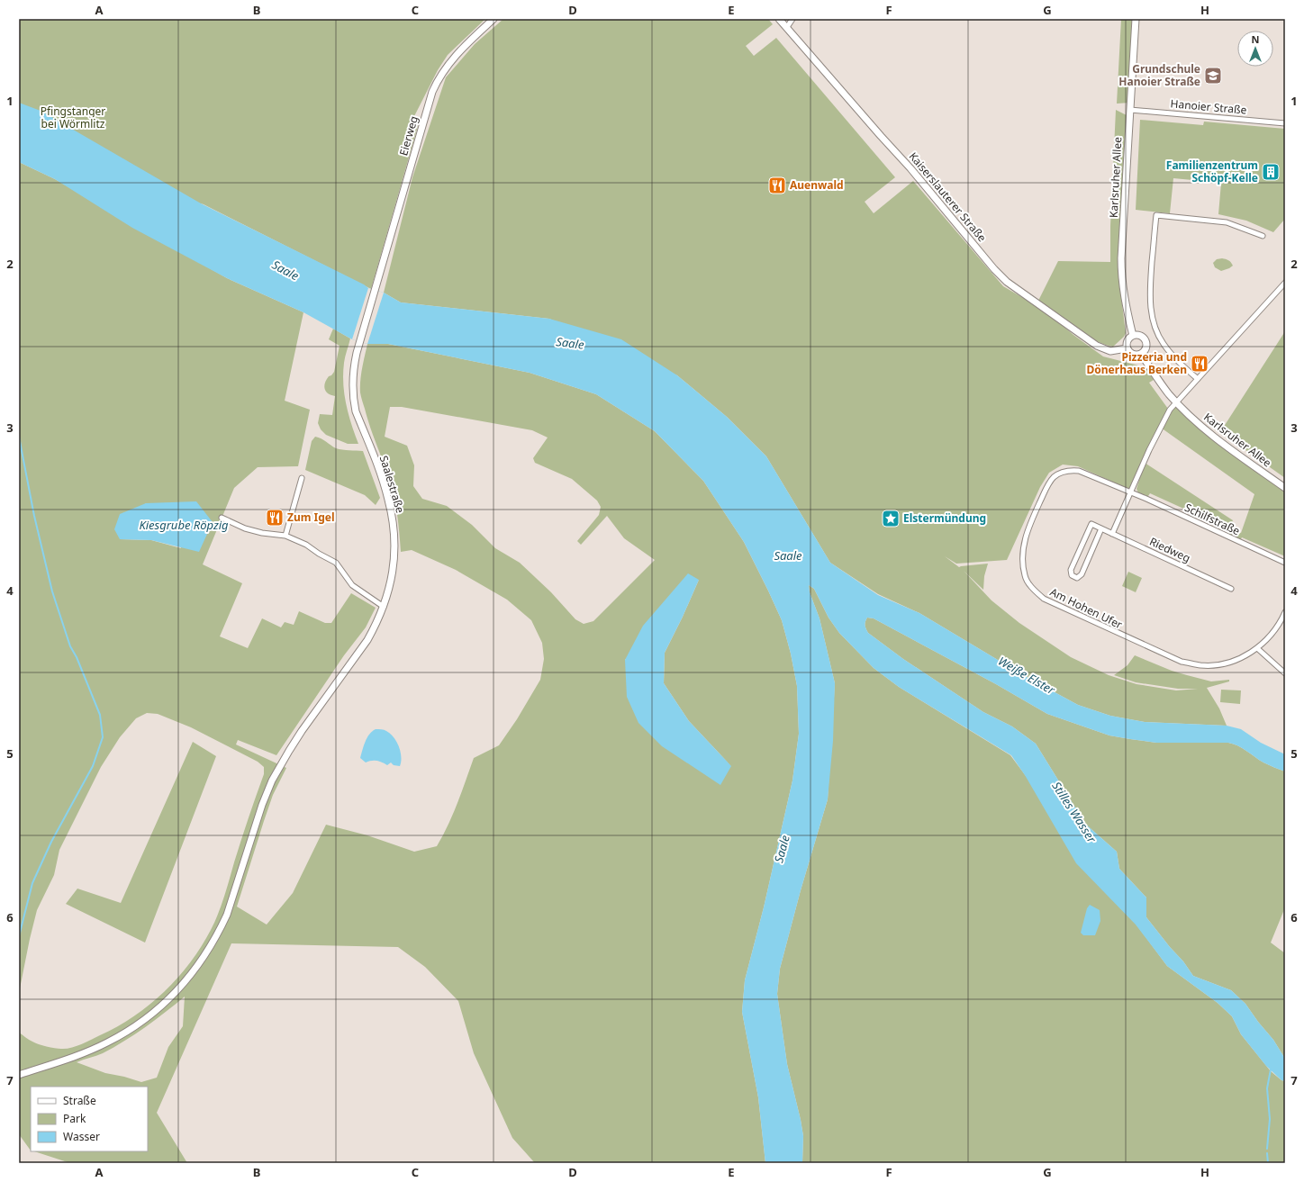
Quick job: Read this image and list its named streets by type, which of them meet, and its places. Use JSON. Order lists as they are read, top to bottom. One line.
{"streets":{"street":["Hanoier Straße","Eierweg","Karlsruher Allee","Kaiserslauterer Straße","Saalestraße","Schilfstraße","Riedweg","Am Hohen Ufer"]},"crossings":[["Hanoier Straße","Karlsruher Allee"],["Eierweg","Saalestraße"],["Karlsruher Allee","Kaiserslauterer Straße"],["Schilfstraße","Am Hohen Ufer"]],"water":["Saale","Kiesgrube Röpzig","Weiße Elster","Stilles Wasser"],"parks":["Pfingstanger bei Wörmlitz"],"places":{"school or university":["Grundschule Hanoier Straße"],"building":["Familienzentrum Schöpf-Kelle"],"restaurant":["Auenwald","Pizzeria und Dönerhaus Berken","Zum Igel"],"place":["Elstermündung"]},"legend":["Straße","Park","Wasser"],"north":"top","grid":{"columns":["A","B","C","D","E","F","G","H"],"rows":["1","2","3","4","5","6","7"]}}
